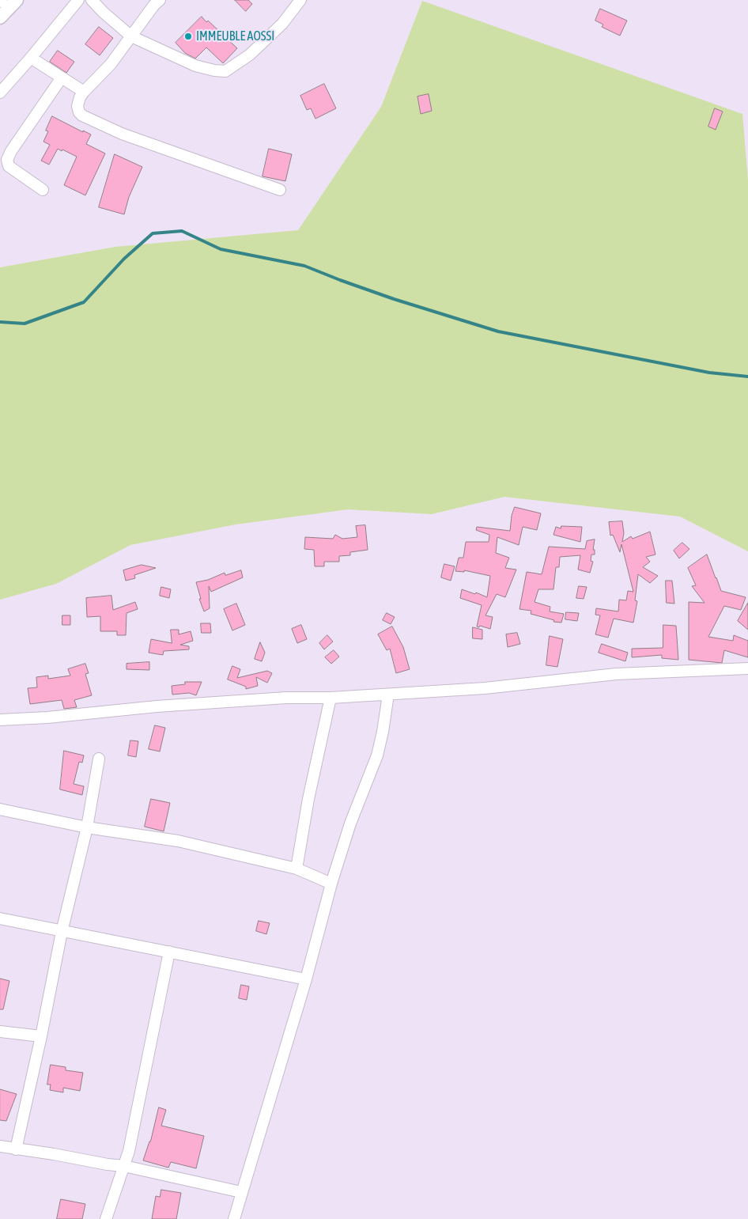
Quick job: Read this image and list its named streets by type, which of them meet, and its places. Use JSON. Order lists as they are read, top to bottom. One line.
{"places":["IMMEUBLE AOSSI"]}
